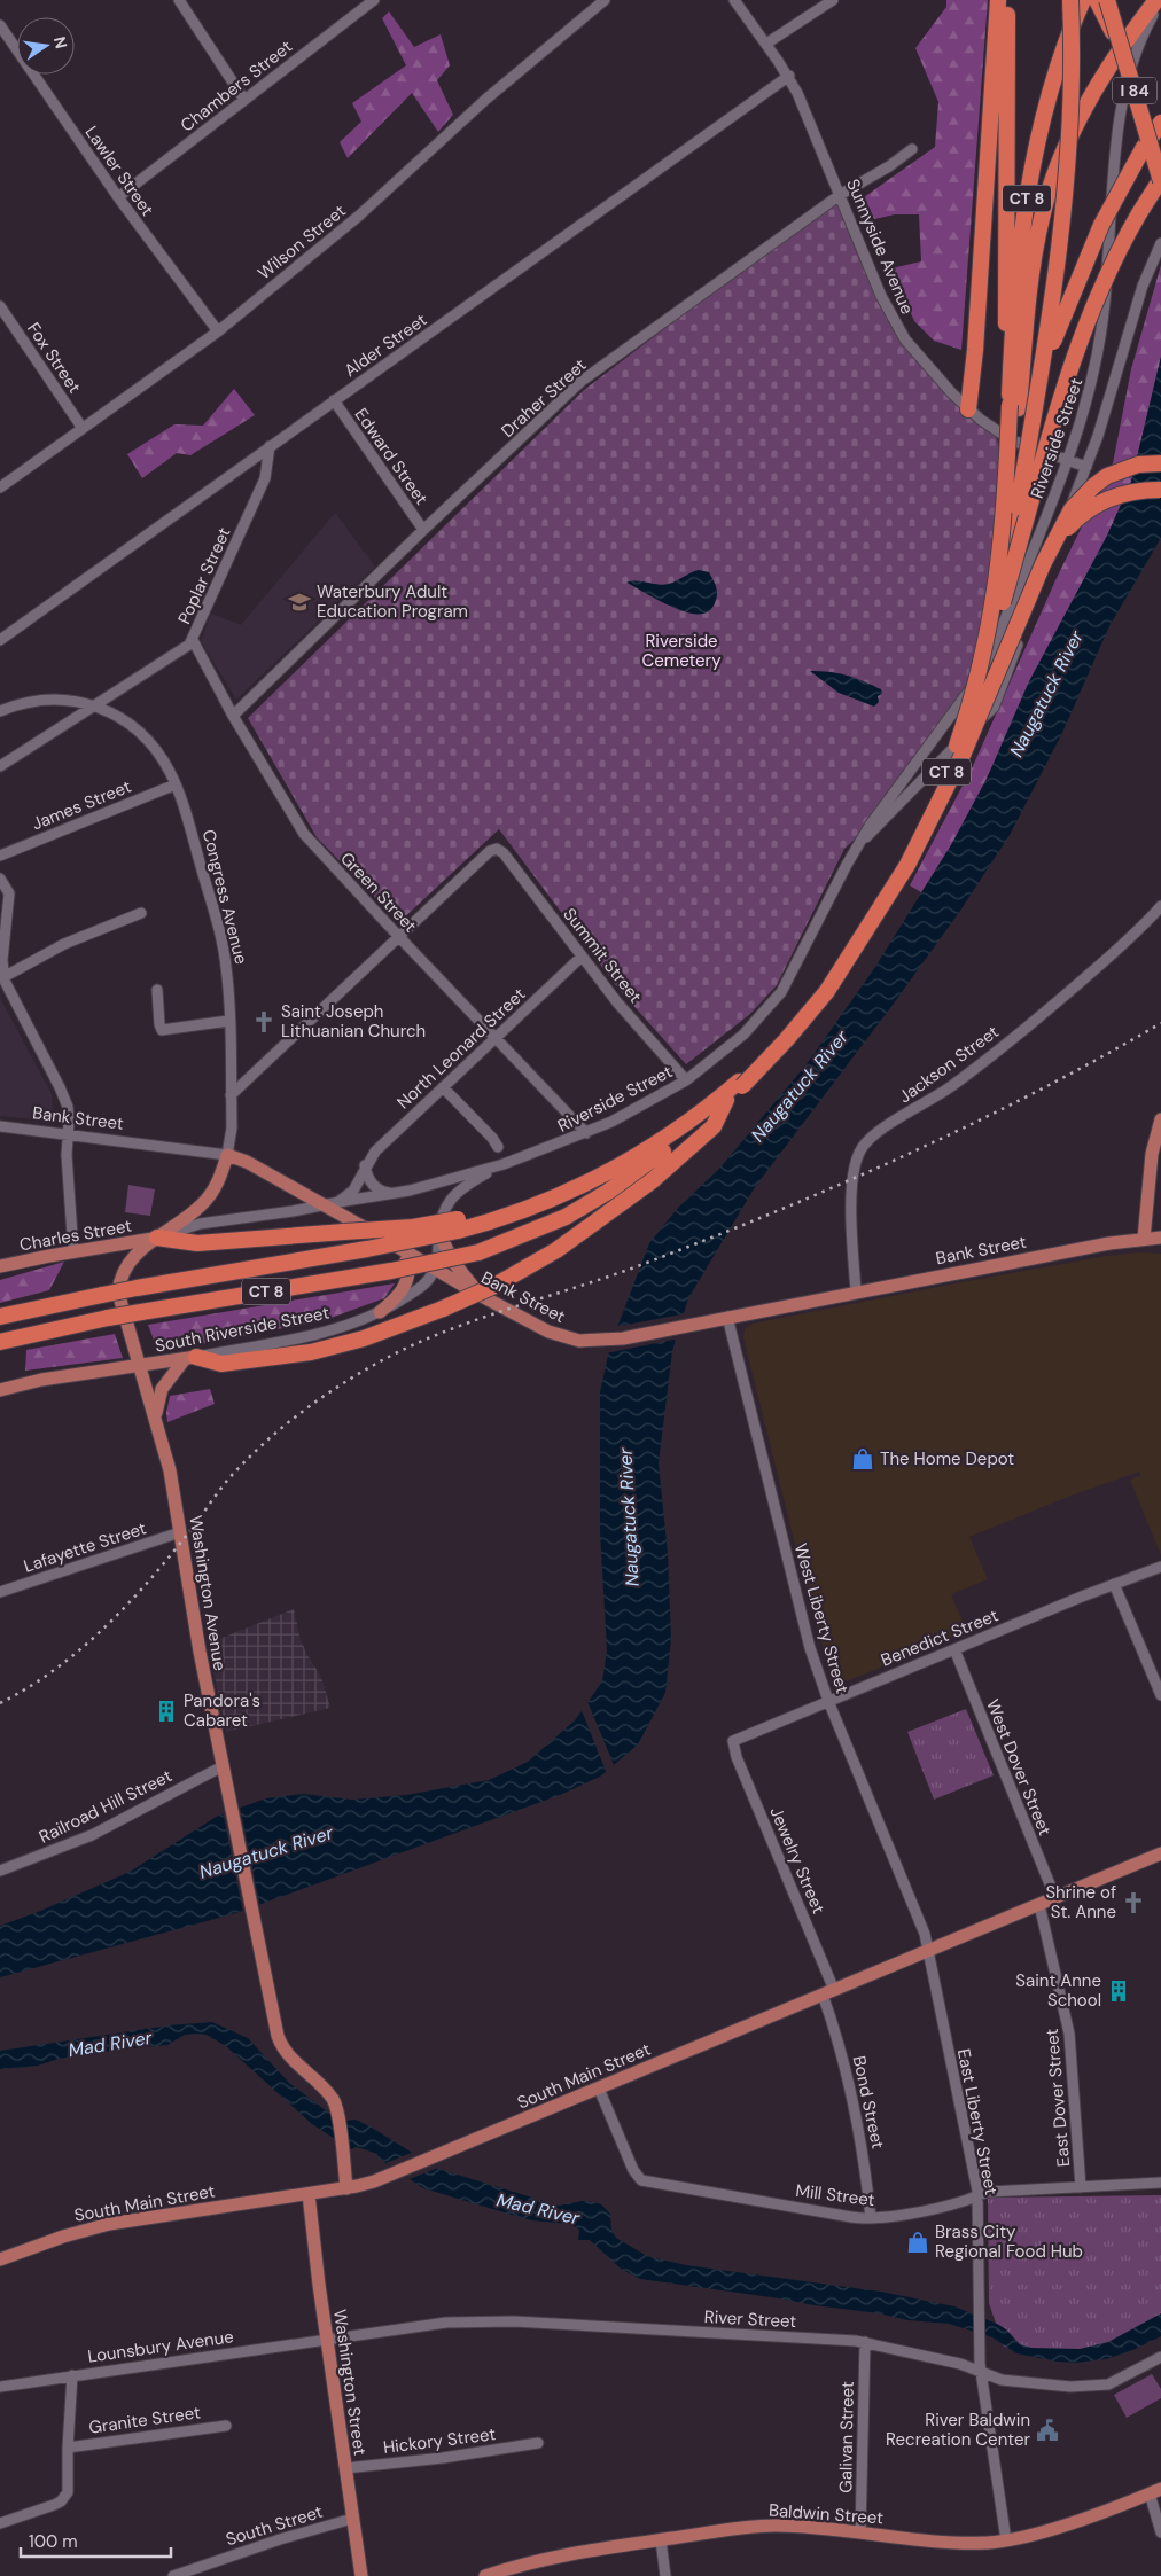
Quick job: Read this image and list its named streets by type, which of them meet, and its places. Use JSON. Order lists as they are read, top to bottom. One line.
{"streets":{"highway":["I 84","CT 8"],"main road":["Congress Avenue","Bank Street","Charles Street","South Riverside Street","Washington Avenue","South Main Street","Washington Street","Baldwin Street"],"street":["Chambers Street","Lawler Street","Wilson Street","Sunnyside Avenue","Alder Street","Fox Street","Draher Street","Riverside Street","Edward Street","Poplar Street","James Street","Green Street","Summit Street","North Leonard Street","Jackson Street","Lafayette Street","West Liberty Street","Benedict Street","West Dover Street","Railroad Hill Street","Jewelry Street","East Dover Street","Bond Street","East Liberty Street","Mill Street","River Street","Lounsbury Avenue","Granite Street","Galivan Street","Hickory Street","South Street"]},"crossings":[["Chambers Street","Lawler Street"],["Lawler Street","Wilson Street"],["Wilson Street","Fox Street"],["Sunnyside Avenue","Alder Street"],["Sunnyside Avenue","Draher Street"],["Sunnyside Avenue","Riverside Street"],["Alder Street","Edward Street"],["Alder Street","Poplar Street"],["Draher Street","Edward Street"],["Draher Street","Green Street"],["Riverside Street","Green Street"],["Riverside Street","Summit Street"],["Riverside Street","North Leonard Street"],["Riverside Street","Bank Street"],["Riverside Street","South Riverside Street"],["Poplar Street","Green Street"],["Poplar Street","Congress Avenue"],["James Street","Congress Avenue"],["Green Street","Summit Street"],["Green Street","North Leonard Street"],["Congress Avenue","Bank Street"],["Congress Avenue","Charles Street"],["Congress Avenue","Washington Avenue"],["Summit Street","North Leonard Street"],["North Leonard Street","Bank Street"],["Jackson Street","Bank Street"],["Bank Street","South Riverside Street"],["Bank Street","West Liberty Street"],["Charles Street","Washington Avenue"],["South Riverside Street","Washington Avenue"],["Lafayette Street","Washington Avenue"],["Washington Avenue","Railroad Hill Street"],["Washington Avenue","South Main Street"],["West Liberty Street","Benedict Street"],["West Liberty Street","South Main Street"],["West Liberty Street","East Liberty Street"],["Benedict Street","West Dover Street"],["Benedict Street","Jewelry Street"],["West Dover Street","South Main Street"],["Jewelry Street","South Main Street"],["Jewelry Street","Bond Street"],["South Main Street","East Dover Street"],["South Main Street","Bond Street"],["South Main Street","East Liberty Street"],["South Main Street","Mill Street"],["South Main Street","Washington Street"],["East Dover Street","Mill Street"],["Bond Street","Mill Street"],["East Liberty Street","Mill Street"],["East Liberty Street","River Street"],["East Liberty Street","Baldwin Street"],["River Street","Lounsbury Avenue"],["River Street","Washington Street"],["River Street","Galivan Street"],["Lounsbury Avenue","Washington Street"],["Washington Street","Hickory Street"],["Washington Street","South Street"],["Galivan Street","Baldwin Street"]],"water":["Naugatuck River","Mad River"],"parks":["Riverside Cemetery"],"places":{"school or university":["Waterbury Adult Education Program"],"church":["Saint Joseph Lithuanian Church","Shrine of St. Anne"],"shop":["The Home Depot","Brass City Regional Food Hub"],"building":["Pandora's Cabaret","Saint Anne School"],"public building":["River Baldwin Recreation Center"]},"scale_bar":"100 m","north":"right"}
